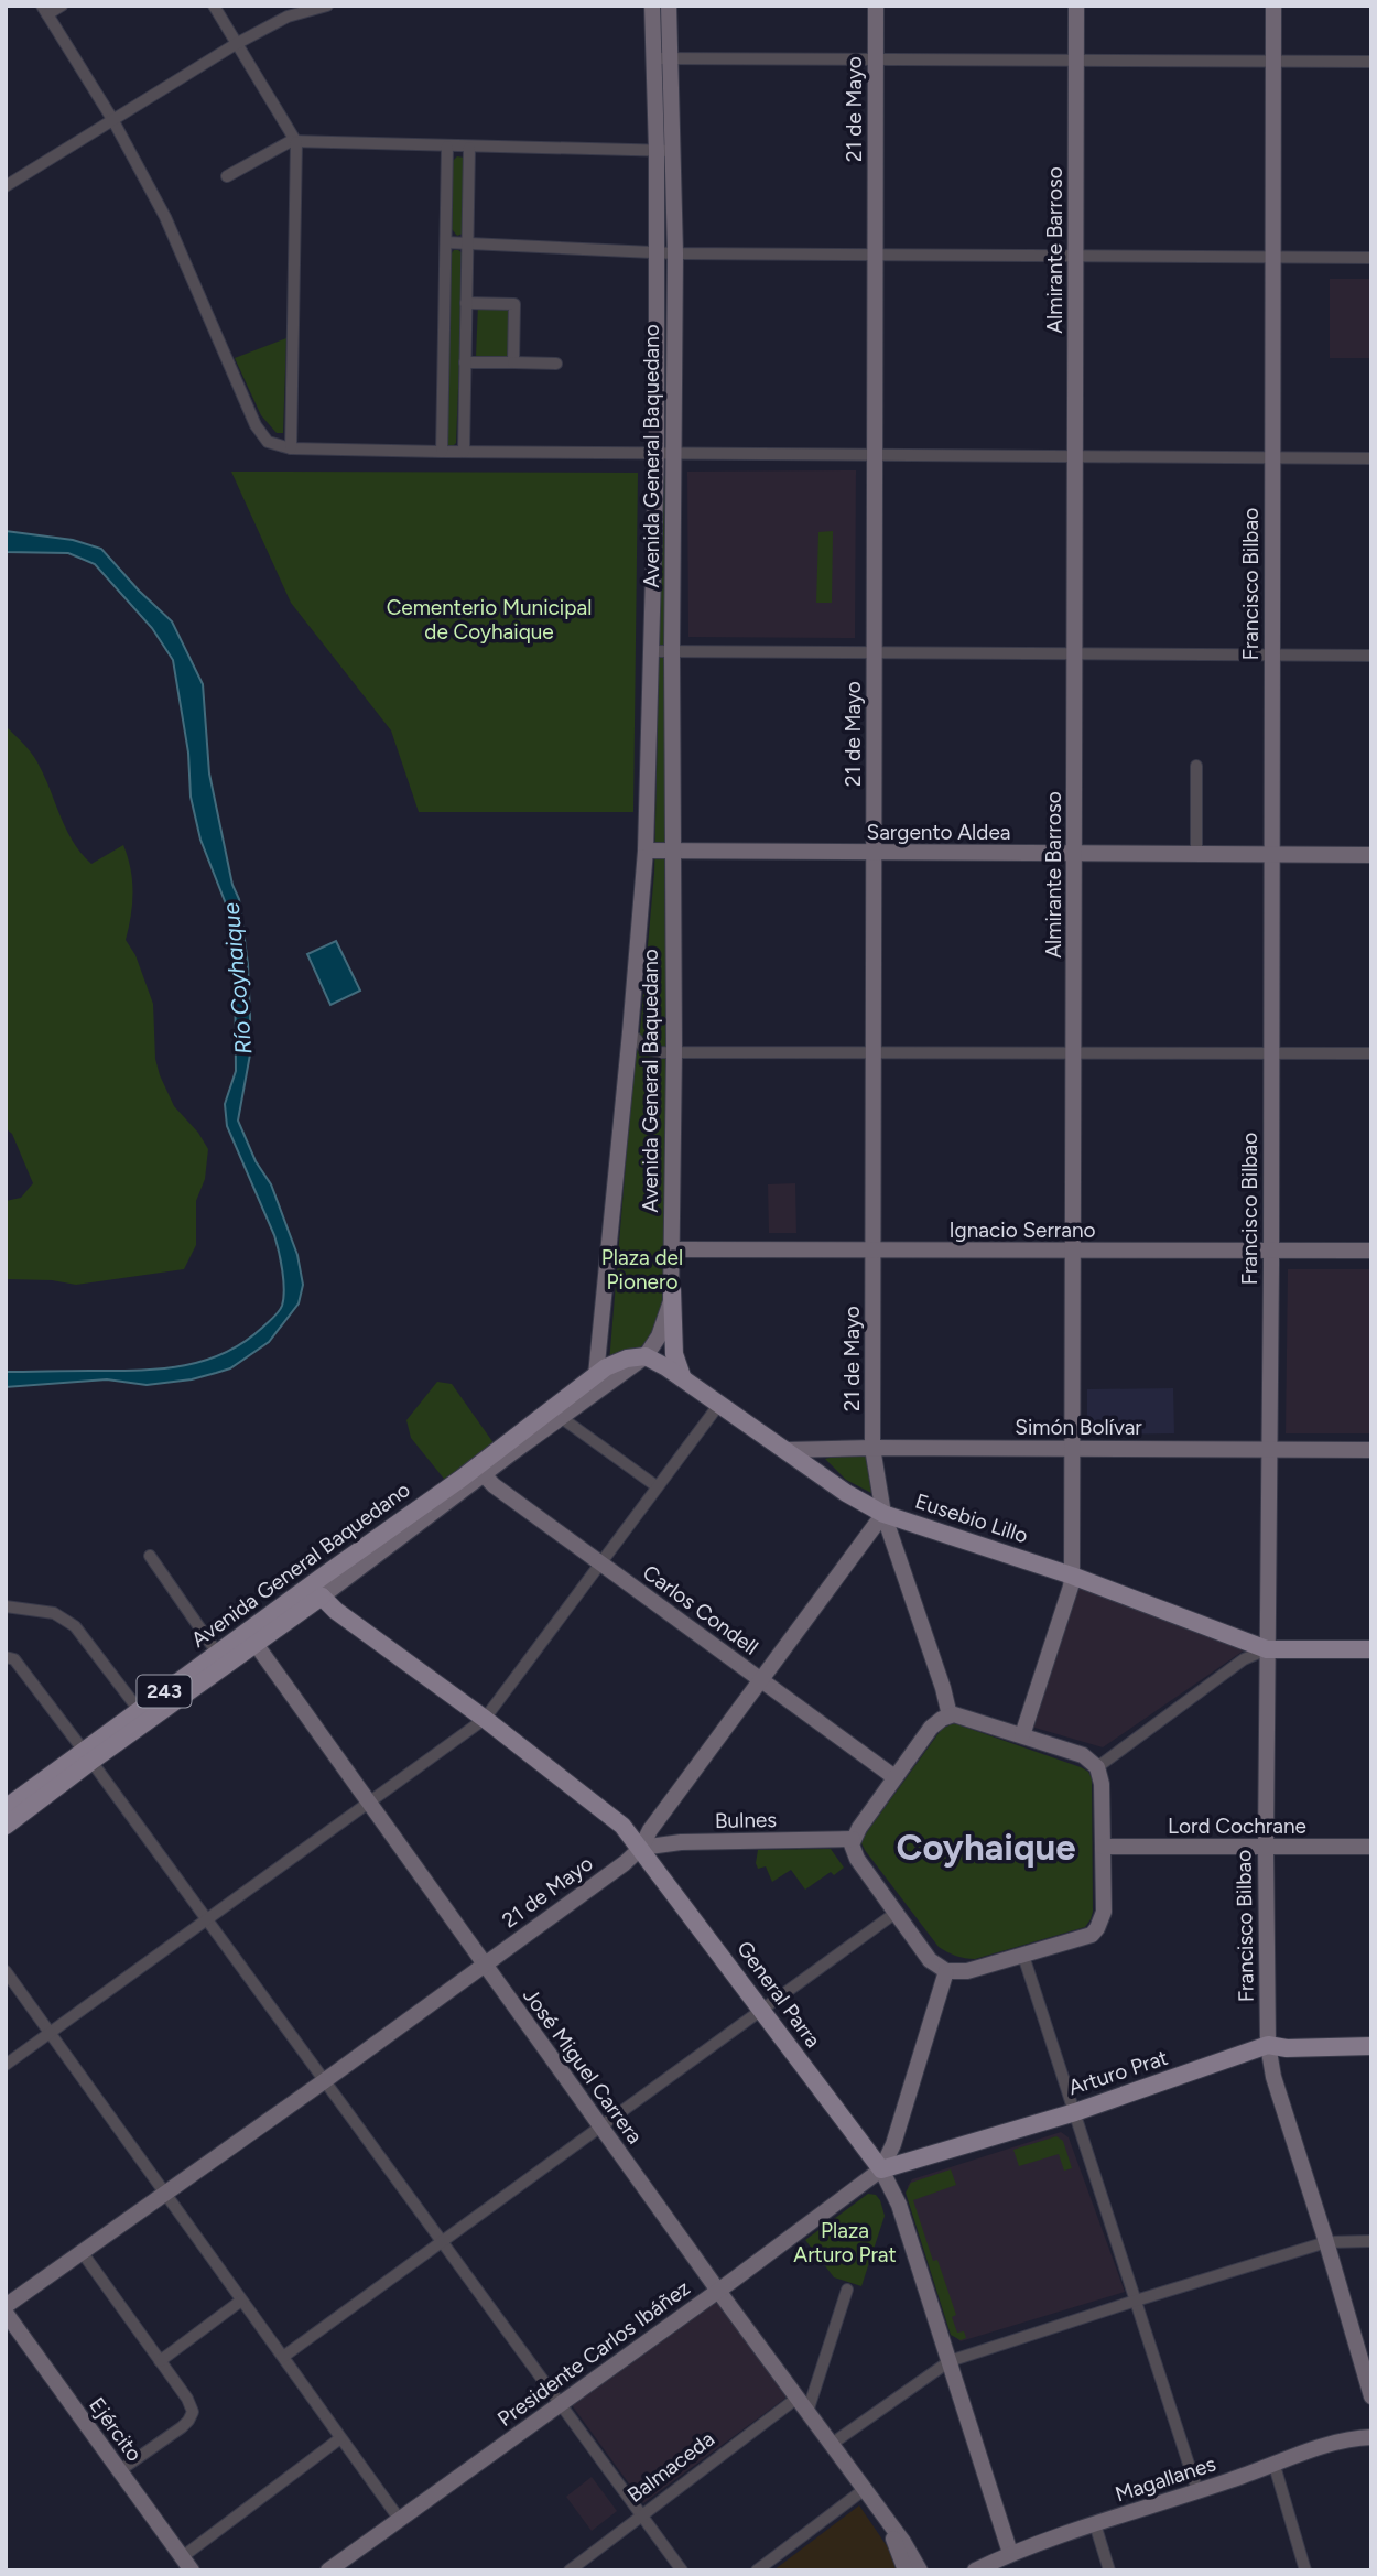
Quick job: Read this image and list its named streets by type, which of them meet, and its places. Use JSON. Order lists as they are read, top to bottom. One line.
{"streets":{"main road":["Avenida General Baquedano","Eusebio Lillo","243","General Parra","Arturo Prat"],"street":["21 de Mayo","Almirante Barroso","Francisco Bilbao","Sargento Aldea","Ignacio Serrano","Simón Bolívar","Carlos Condell","Bulnes","Lord Cochrane","José Miguel Carrera","Presidente Carlos Ibáñez","Ejército","Balmaceda","Magallanes"]},"crossings":[["21 de Mayo","Sargento Aldea"],["21 de Mayo","Ignacio Serrano"],["21 de Mayo","Simón Bolívar"],["21 de Mayo","Eusebio Lillo"],["21 de Mayo","Carlos Condell"],["21 de Mayo","Bulnes"],["21 de Mayo","General Parra"],["21 de Mayo","José Miguel Carrera"],["Almirante Barroso","Sargento Aldea"],["Almirante Barroso","Ignacio Serrano"],["Almirante Barroso","Simón Bolívar"],["Almirante Barroso","Eusebio Lillo"],["Almirante Barroso","Carlos Condell"],["Almirante Barroso","Bulnes"],["Almirante Barroso","Lord Cochrane"],["Avenida General Baquedano","Sargento Aldea"],["Avenida General Baquedano","Ignacio Serrano"],["Avenida General Baquedano","Eusebio Lillo"],["Avenida General Baquedano","Carlos Condell"],["Avenida General Baquedano","General Parra"],["Avenida General Baquedano","José Miguel Carrera"],["Francisco Bilbao","Sargento Aldea"],["Francisco Bilbao","Ignacio Serrano"],["Francisco Bilbao","Simón Bolívar"],["Francisco Bilbao","Eusebio Lillo"],["Francisco Bilbao","Lord Cochrane"],["Francisco Bilbao","Arturo Prat"],["Simón Bolívar","Eusebio Lillo"],["Carlos Condell","Bulnes"],["Carlos Condell","Lord Cochrane"],["Bulnes","Lord Cochrane"],["Bulnes","General Parra"],["General Parra","Arturo Prat"],["General Parra","Presidente Carlos Ibáñez"],["General Parra","Magallanes"],["José Miguel Carrera","Presidente Carlos Ibáñez"],["José Miguel Carrera","Balmaceda"],["Arturo Prat","Presidente Carlos Ibáñez"]],"districts":["Coyhaique"],"water":["Río Coyhaique"],"parks":["Cementerio Municipal de Coyhaique","Plaza del Pionero","Plaza Arturo Prat"]}
